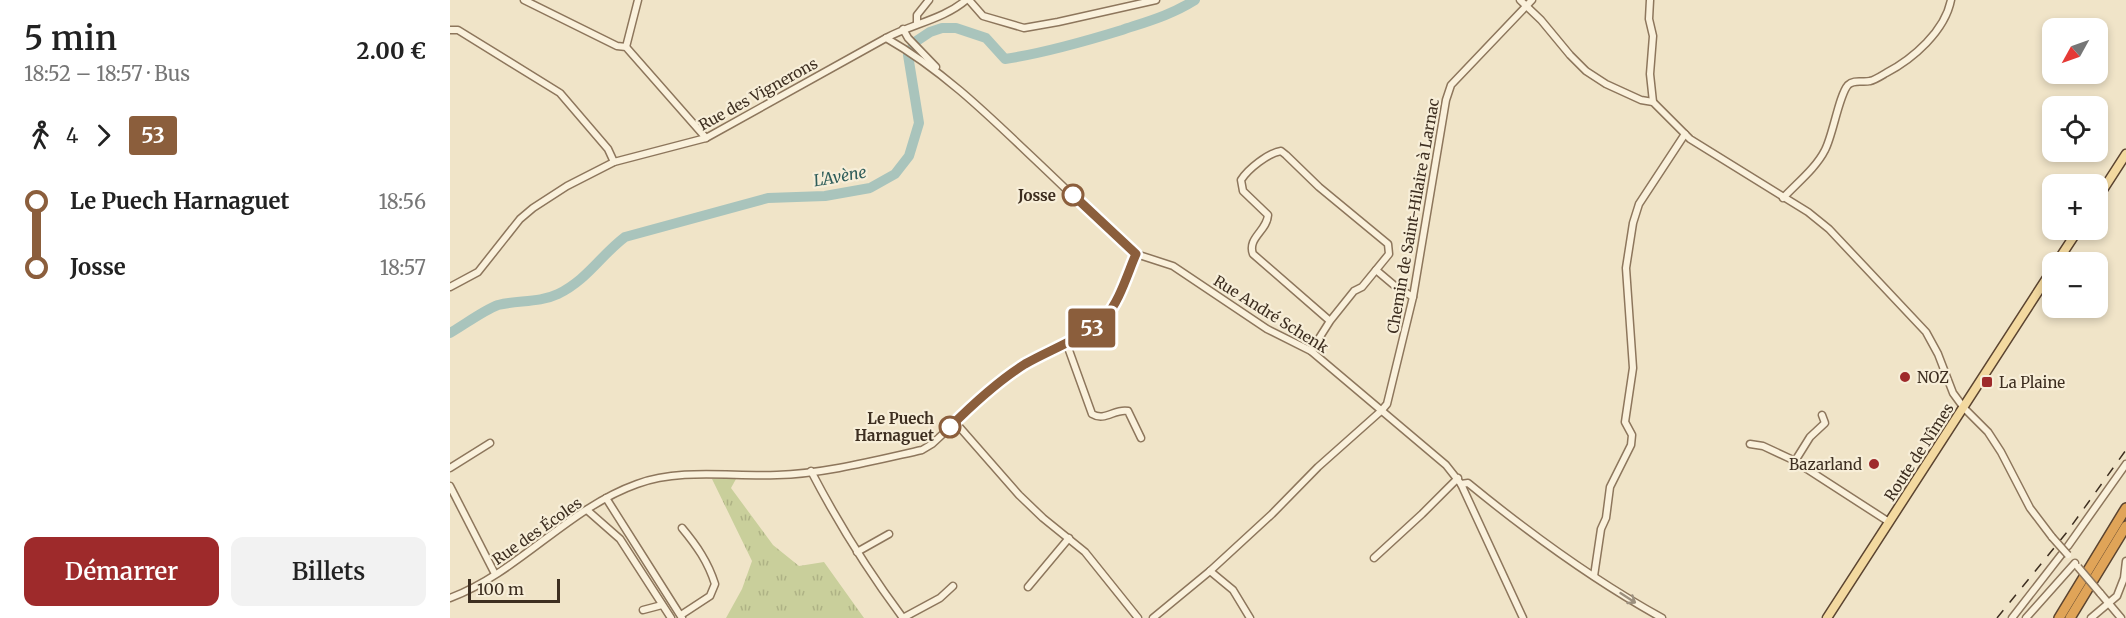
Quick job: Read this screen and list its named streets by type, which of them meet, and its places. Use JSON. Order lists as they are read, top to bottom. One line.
{"streets":{"main road":["Route de Nîmes"],"street":["Rue des Vignerons","Chemin de Saint-Hilaire à Larnac","Rue André Schenk","Rue des Écoles"]},"crossings":[["Rue des Vignerons","Rue André Schenk"],["Chemin de Saint-Hilaire à Larnac","Rue André Schenk"],["Rue André Schenk","Rue des Écoles"]],"water":["L'Avène"],"places":{"other":["Josse","NOZ","Le Puech Harnaguet","Bazarland"],"transit":["La Plaine"]},"lines":["bus line 53"],"scale_bar":"100 m","north":"bottom left","page":{"heading":["5 min","18:52 – 18:57 · Bus","2.00 €"],"on_map":"53","map_buttons":["+","−"],"legs":["4","53"],"list":[{"name":"Le Puech Harnaguet","value":"18:56"},{"name":"Josse","value":"18:57"}],"buttons":["Démarrer","Billets"],"scale":"100 m"}}
